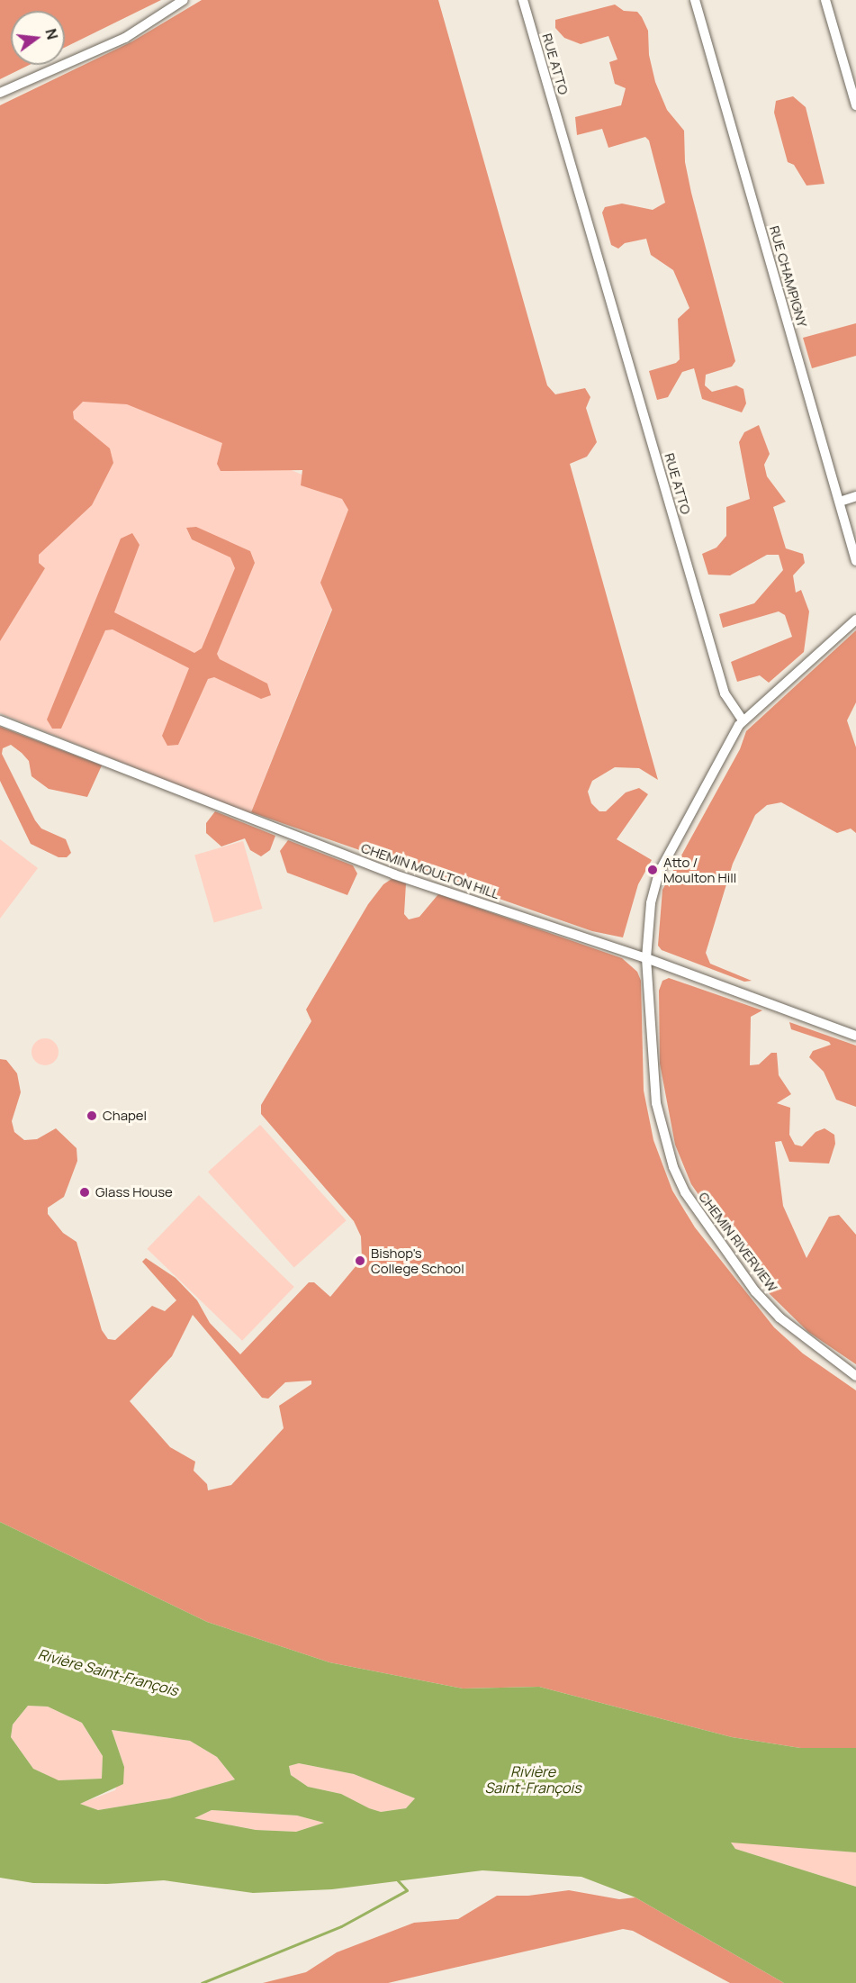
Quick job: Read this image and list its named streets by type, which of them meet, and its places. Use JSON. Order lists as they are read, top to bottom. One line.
{"streets":{"street":["RUE ATTO","RUE CHAMPIGNY","CHEMIN MOULTON HILL","CHEMIN RIVERVIEW"]},"crossings":[["CHEMIN MOULTON HILL","CHEMIN RIVERVIEW"]],"water":["Rivière Saint-François"],"places":["Atto / Moulton Hill","Chapel","Glass House","Bishop's College School"],"north":"right"}
